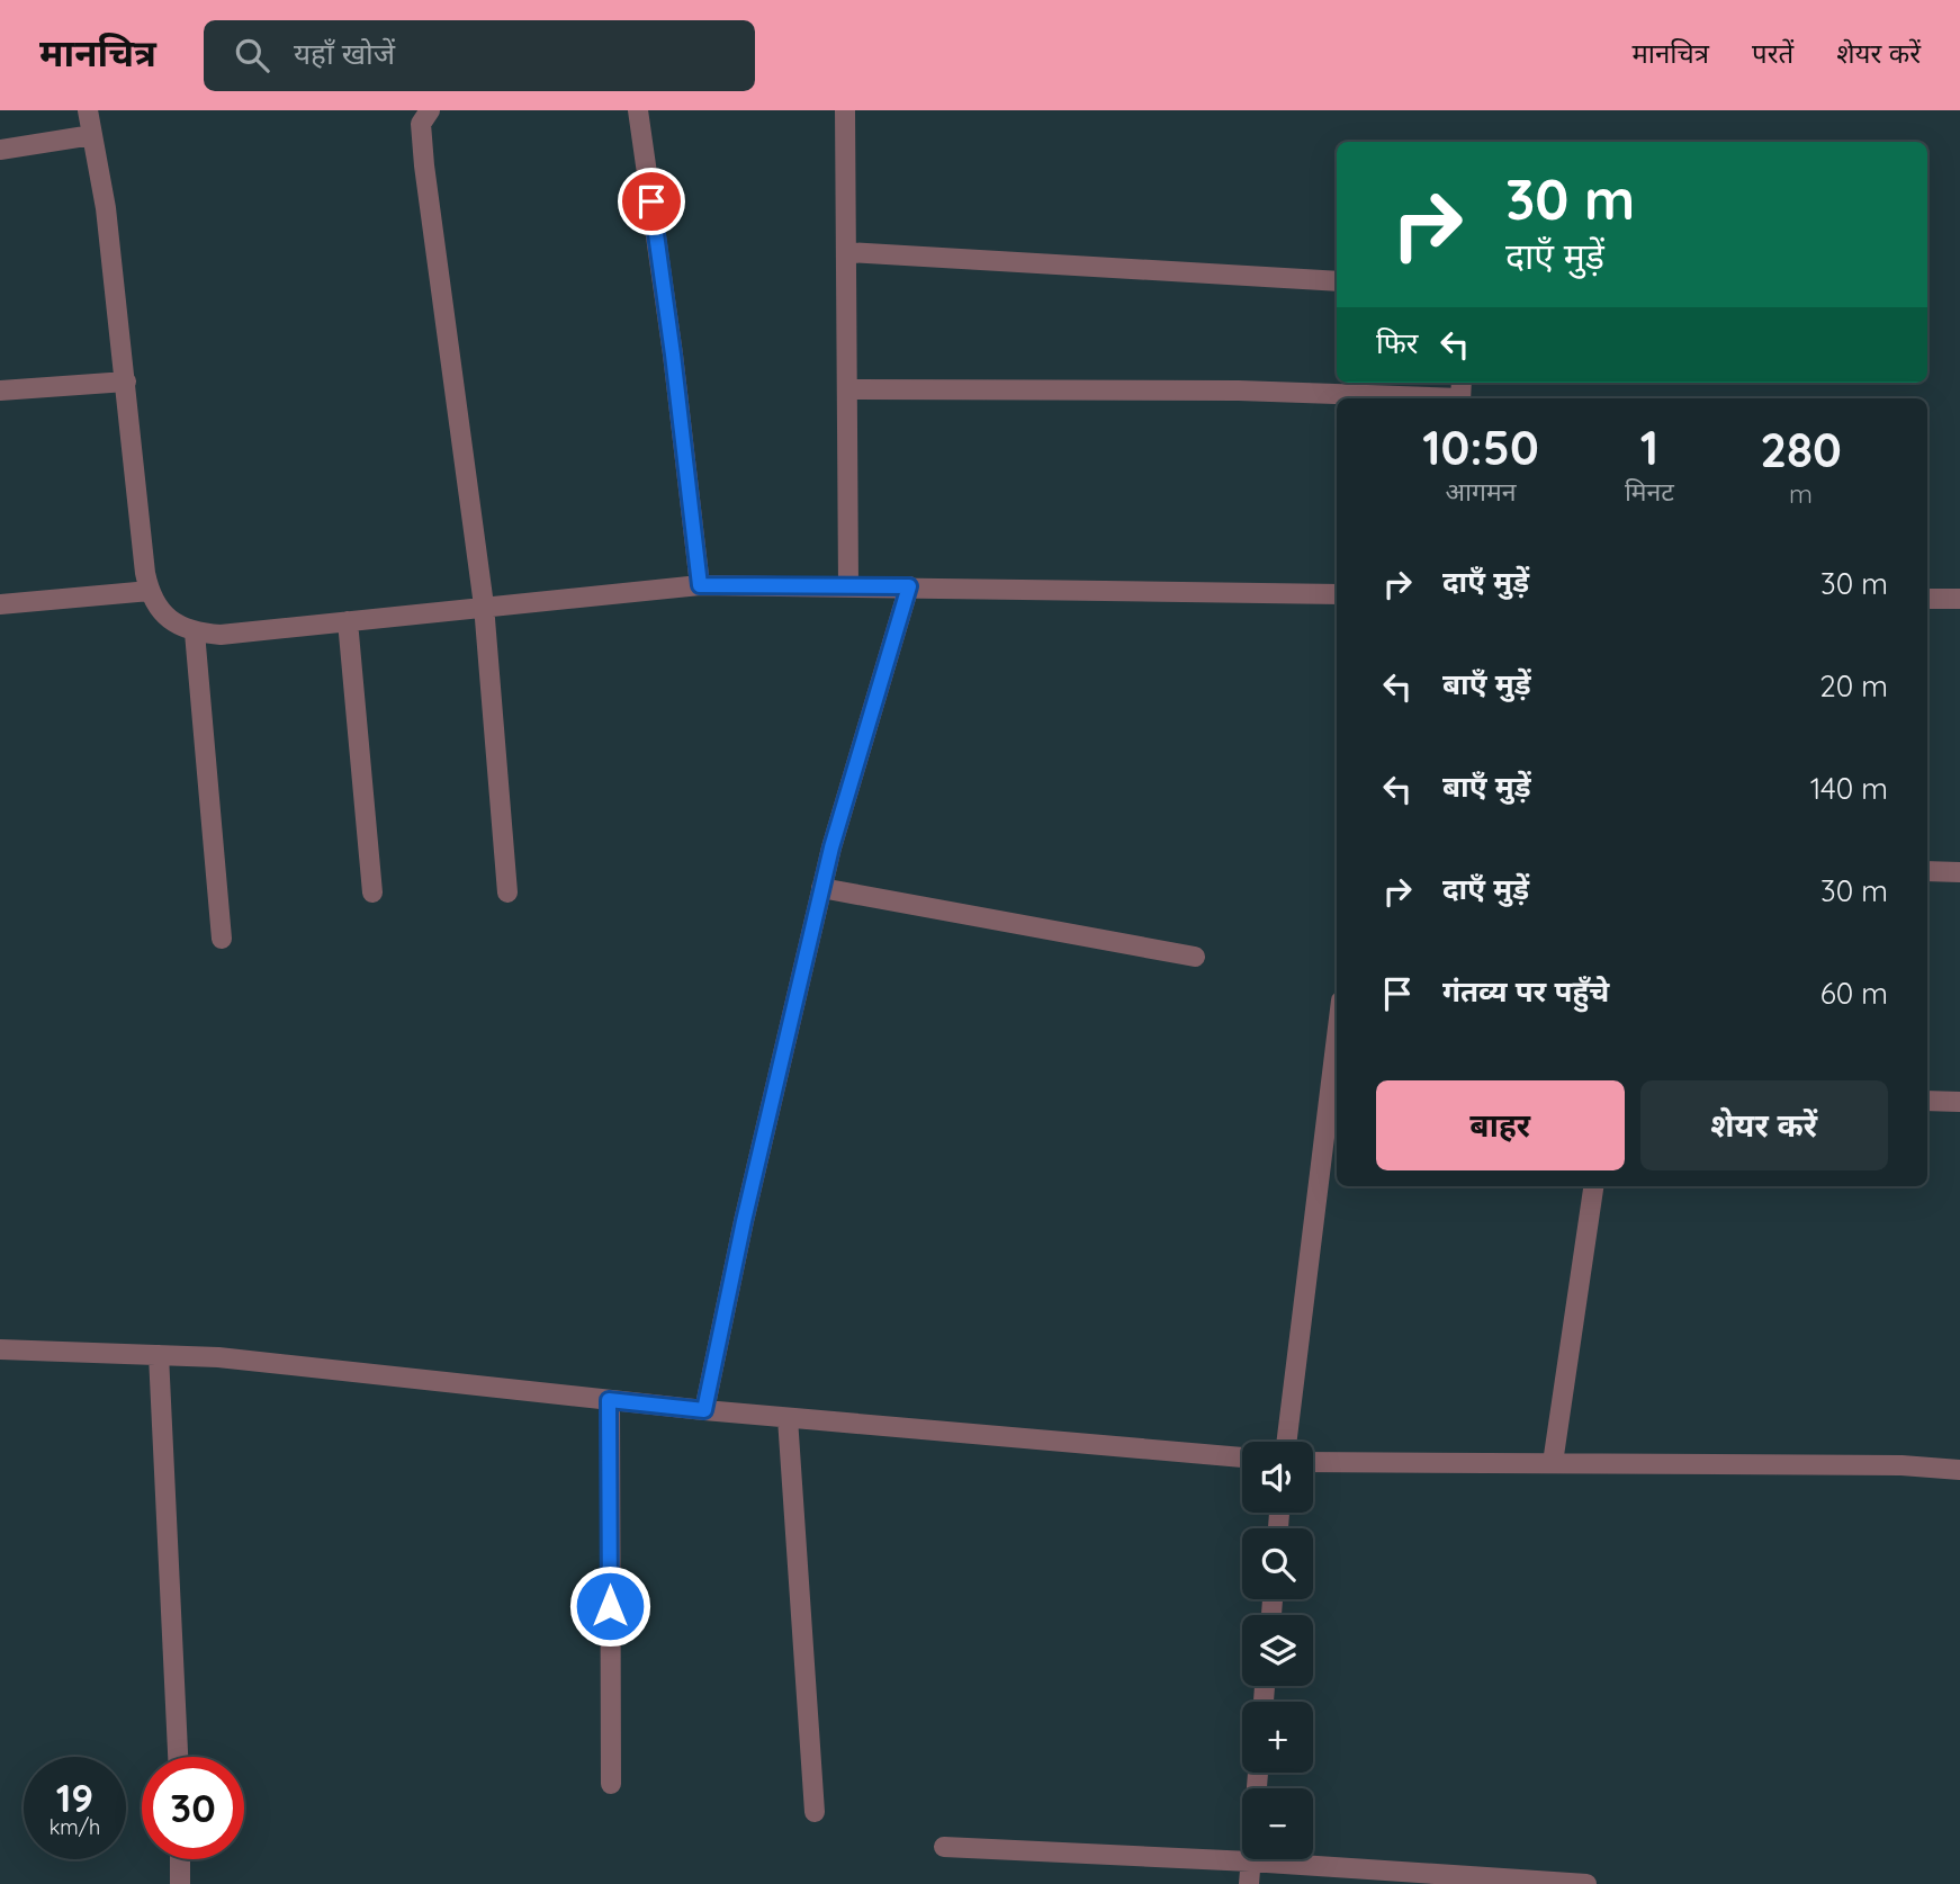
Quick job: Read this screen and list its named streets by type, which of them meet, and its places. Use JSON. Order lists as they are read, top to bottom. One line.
{"page":{"header":"मानचित्र","search":"यहाँ खोजें","nav":["मानचित्र","परतें","शेयर करें"],"turn":["30 m","दाएँ मुड़ें"],"then":"फिर","eta":["10:50","आगमन","1","मिनट","280","m"],"list":[{"name":"दाएँ मुड़ें","value":"30 m"},{"name":"बाएँ मुड़ें","value":"20 m"},{"name":"बाएँ मुड़ें","value":"140 m"},{"name":"दाएँ मुड़ें","value":"30 m"},{"name":"गंतव्य पर पहुँचे","value":"60 m"}],"buttons":["बाहर","शेयर करें"],"map_buttons":["+","−"],"speed":"19 km/h","limit":"30"}}
